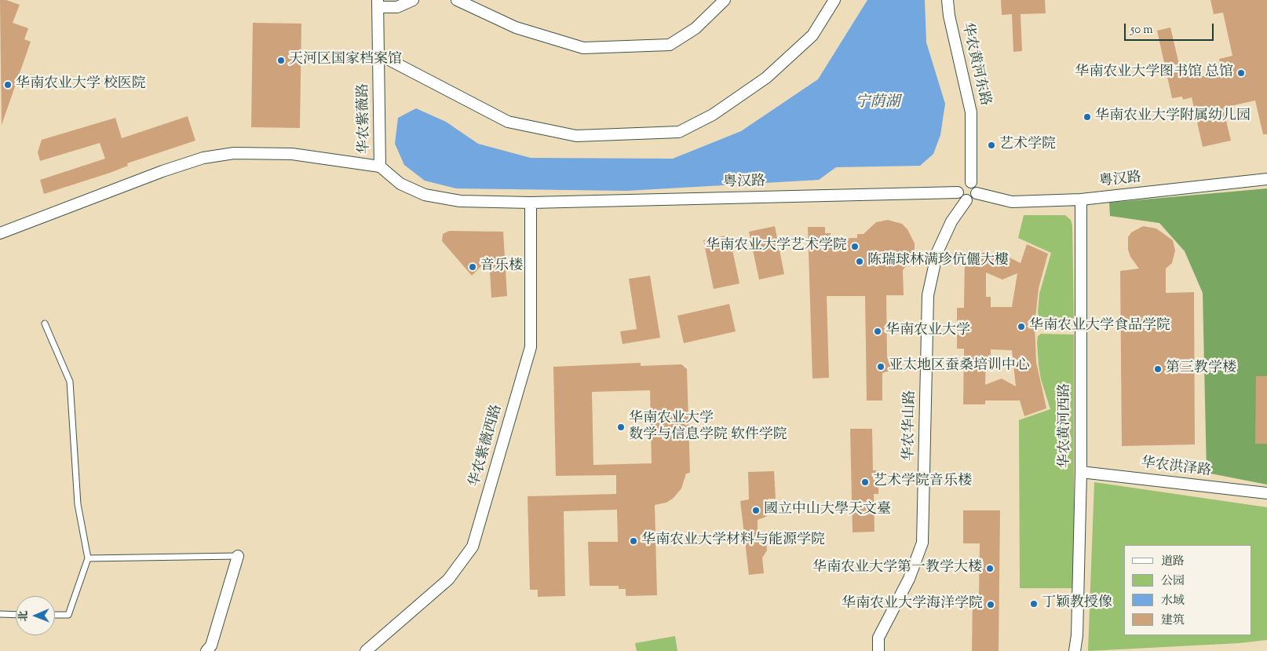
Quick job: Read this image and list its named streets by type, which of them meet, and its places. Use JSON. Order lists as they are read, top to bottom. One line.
{"streets":{"street":["华农黄河东路","华农紫薇路","粤汉路","华农华山路","华农黄河西路","华农紫薇西路","华农洪泽路"]},"crossings":[["华农黄河东路","粤汉路"],["华农黄河东路","华农华山路"],["华农紫薇路","粤汉路"],["粤汉路","华农华山路"],["粤汉路","华农黄河西路"],["粤汉路","华农紫薇西路"],["华农黄河西路","华农洪泽路"]],"water":["宁荫湖"],"places":["天河区国家档案馆","华南农业大学图书馆 总馆","华南农业大学 校医院","华南农业大学附属幼儿园","艺术学院","华南农业大学艺术学院","陈瑞球林满珍伉儷大樓","音乐楼","华南农业大学食品学院","华南农业大学","亚太地区蚕桑培训中心","第三教学楼","华南农业大学 数学与信息学院 软件学院","艺术学院音乐楼","國立中山大學天文臺","华南农业大学材料与能源学院","华南农业大学第一教学大楼","丁颖教授像","华南农业大学海洋学院"],"legend":["道路","公园","水域","建筑"],"scale_bar":"50 m","north":"left"}
